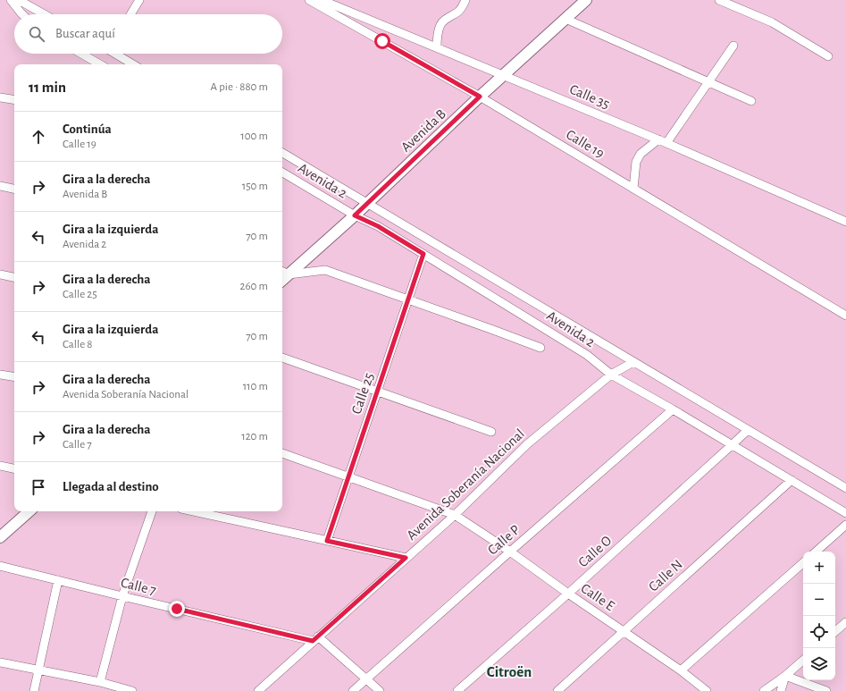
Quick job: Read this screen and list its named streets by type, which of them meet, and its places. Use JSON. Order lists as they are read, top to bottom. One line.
{"streets":{"street":["Calle 35","Avenida B","Calle 19","Avenida 2","Calle 25","Avenida Soberanía Nacional","Calle P","Calle O","Calle N","Calle 7","Calle E"]},"crossings":[["Calle 35","Avenida B"],["Avenida B","Calle 19"],["Avenida B","Avenida 2"],["Avenida 2","Calle 25"],["Avenida 2","Avenida Soberanía Nacional"],["Avenida 2","Calle P"],["Avenida 2","Calle O"],["Avenida 2","Calle N"],["Calle 25","Calle E"],["Avenida Soberanía Nacional","Calle 7"],["Avenida Soberanía Nacional","Calle E"],["Calle P","Calle E"],["Calle O","Calle E"],["Calle N","Calle E"]],"districts":["Citroën"],"page":{"search":"Buscar aquí","heading":["11 min","A pie · 880 m"],"list":[["Continúa","Calle 19","100 m"],["Gira a la derecha","Avenida B","150 m"],["Gira a la izquierda","Avenida 2","70 m"],["Gira a la derecha","Calle 25","260 m"],["Gira a la izquierda","Calle 8","70 m"],["Gira a la derecha","Avenida Soberanía Nacional","110 m"],["Gira a la derecha","Calle 7","120 m"],"Llegada al destino"],"map_buttons":["+","−"]}}
